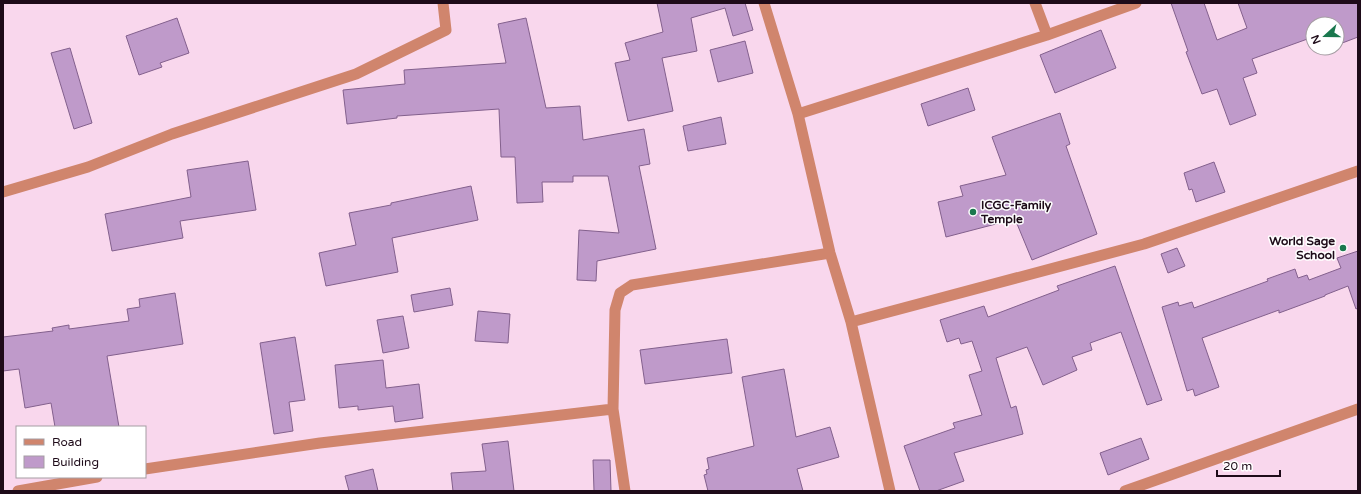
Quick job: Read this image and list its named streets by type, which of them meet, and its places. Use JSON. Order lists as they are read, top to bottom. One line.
{"places":["ICGC-Family Temple","World Sage School"],"legend":["Road","Building"],"scale_bar":"20 m","north":"left"}
